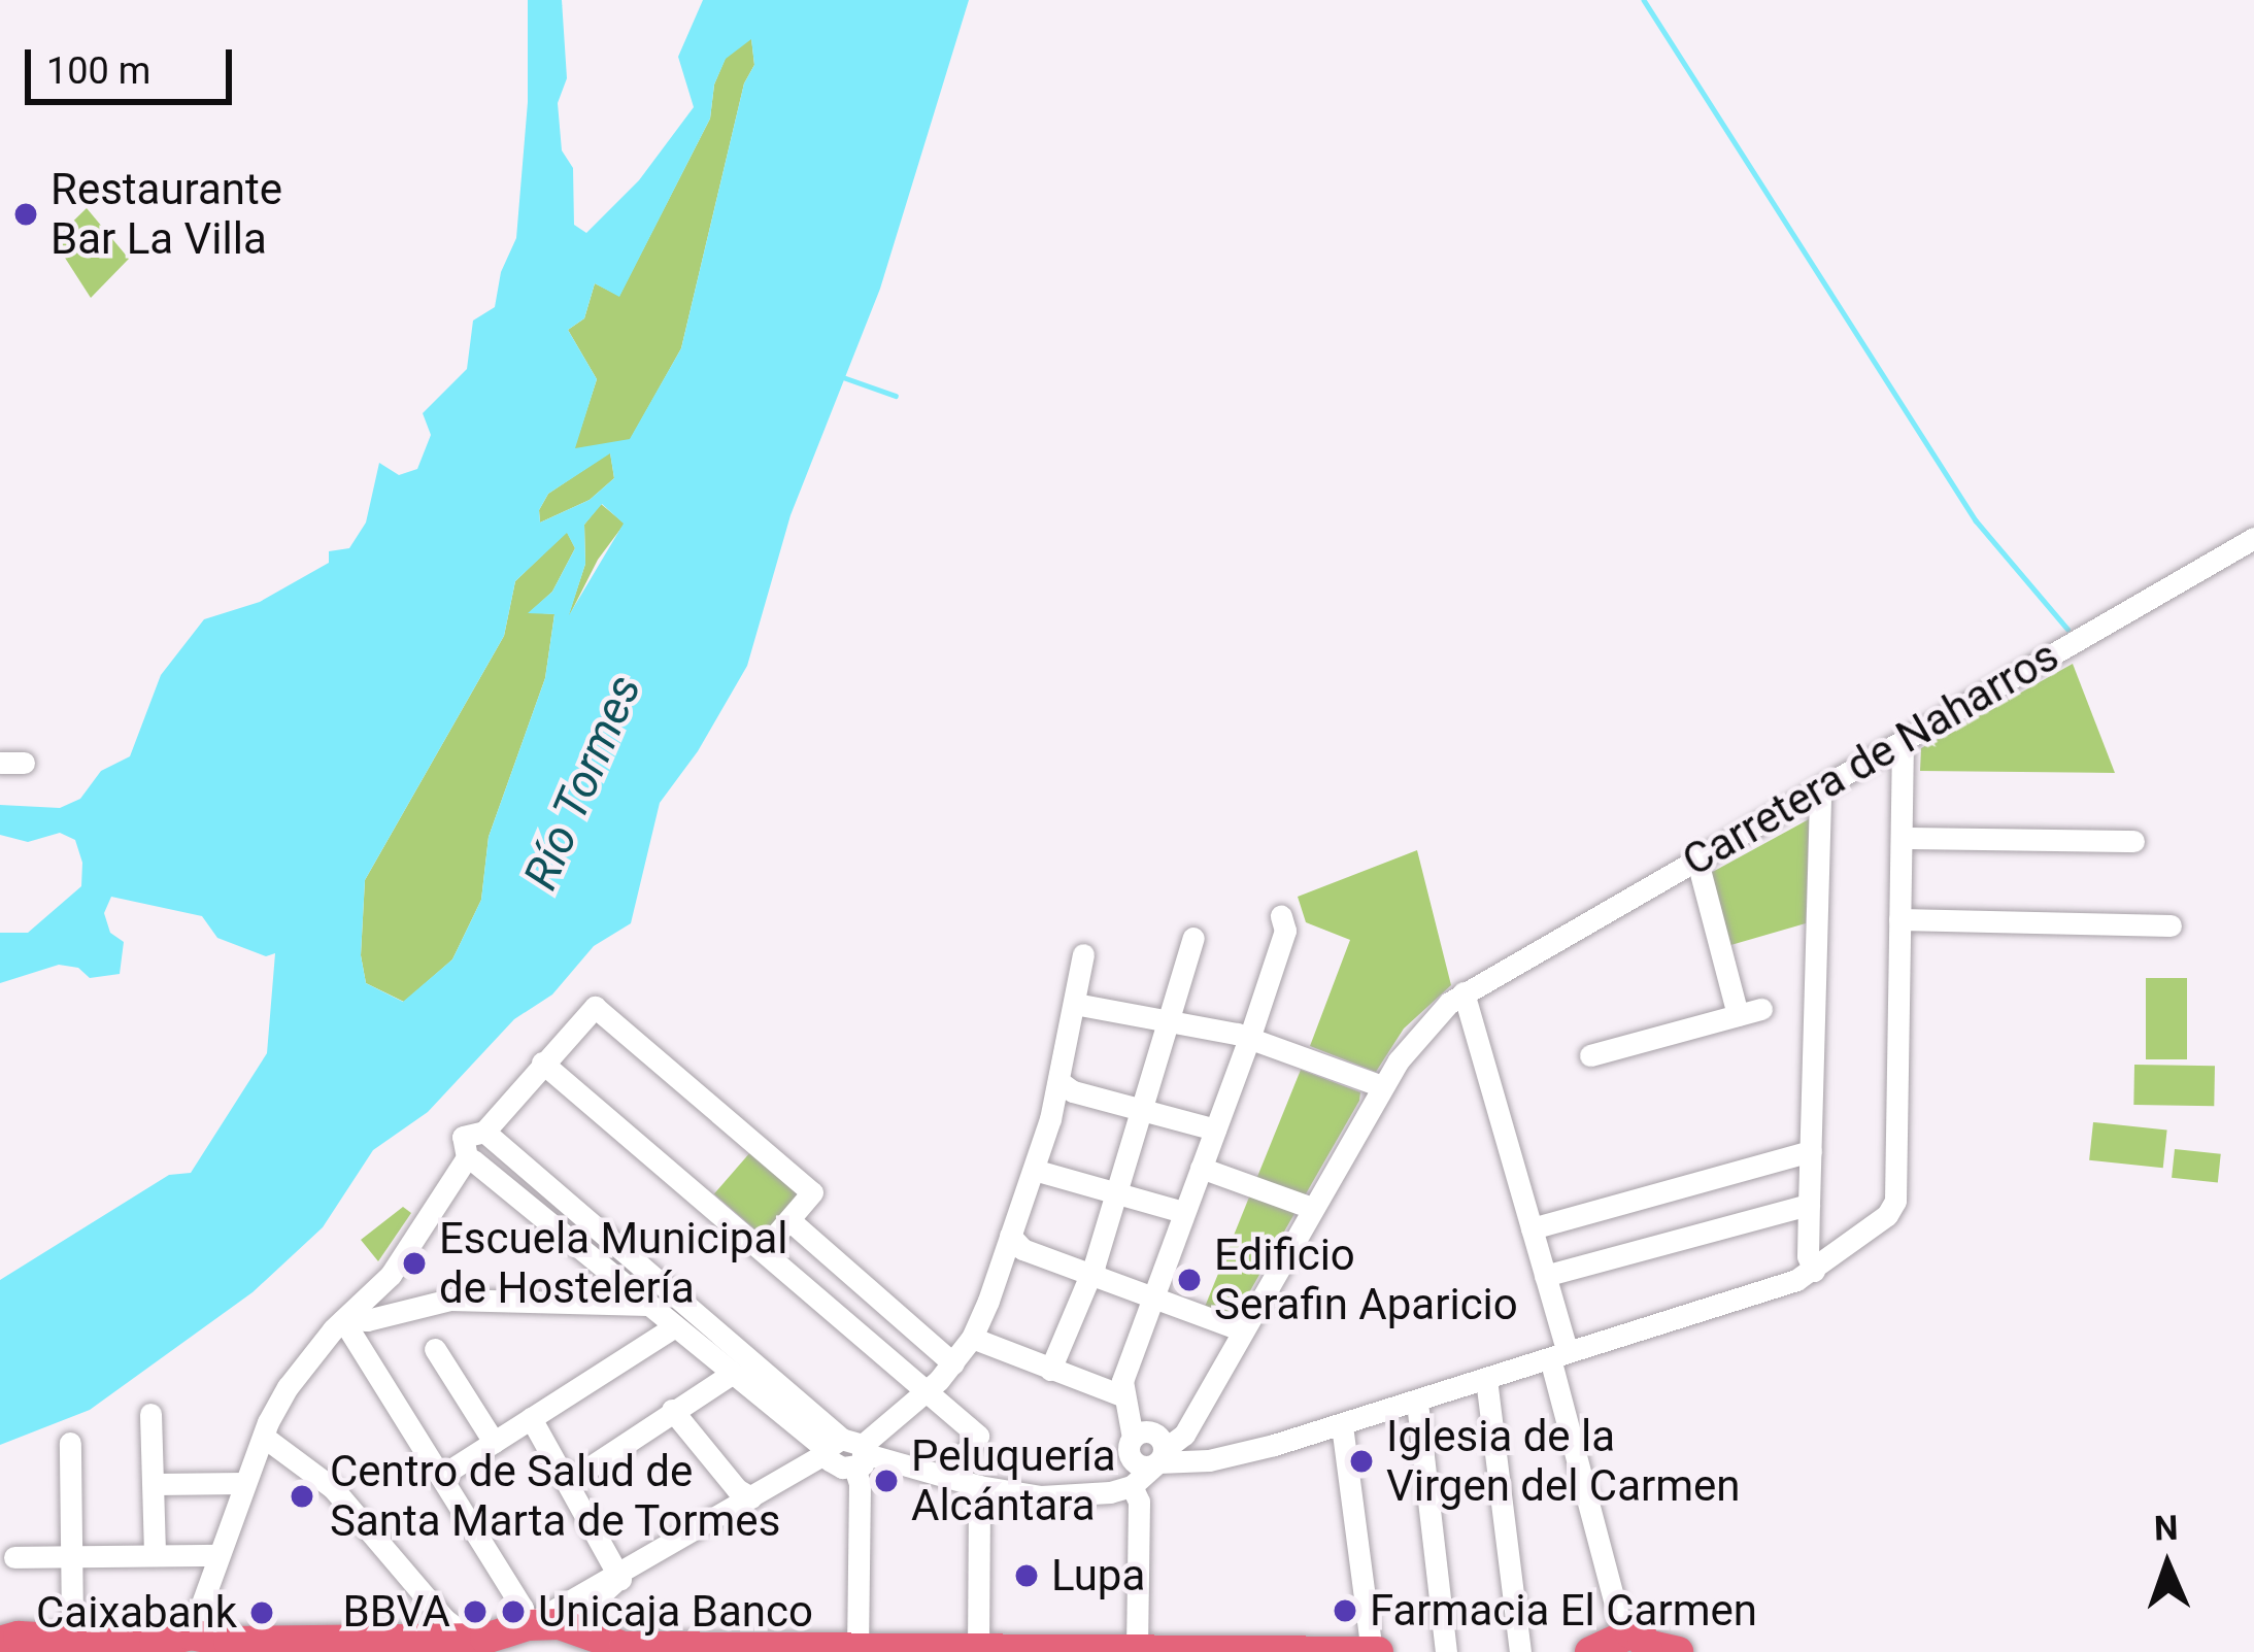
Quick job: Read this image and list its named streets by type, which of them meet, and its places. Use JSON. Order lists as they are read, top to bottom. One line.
{"streets":{"street":["Carretera de Naharros"]},"water":["Río Tormes"],"places":["Restaurante Bar La Villa","Escuela Municipal de Hostelería","Edificio Serafin Aparicio","Iglesia de la Virgen del Carmen","Peluquería Alcántara","Centro de Salud de Santa Marta de Tormes","Lupa","Farmacia El Carmen","BBVA","Unicaja Banco","Caixabank"],"scale_bar":"100 m","north":"top"}
